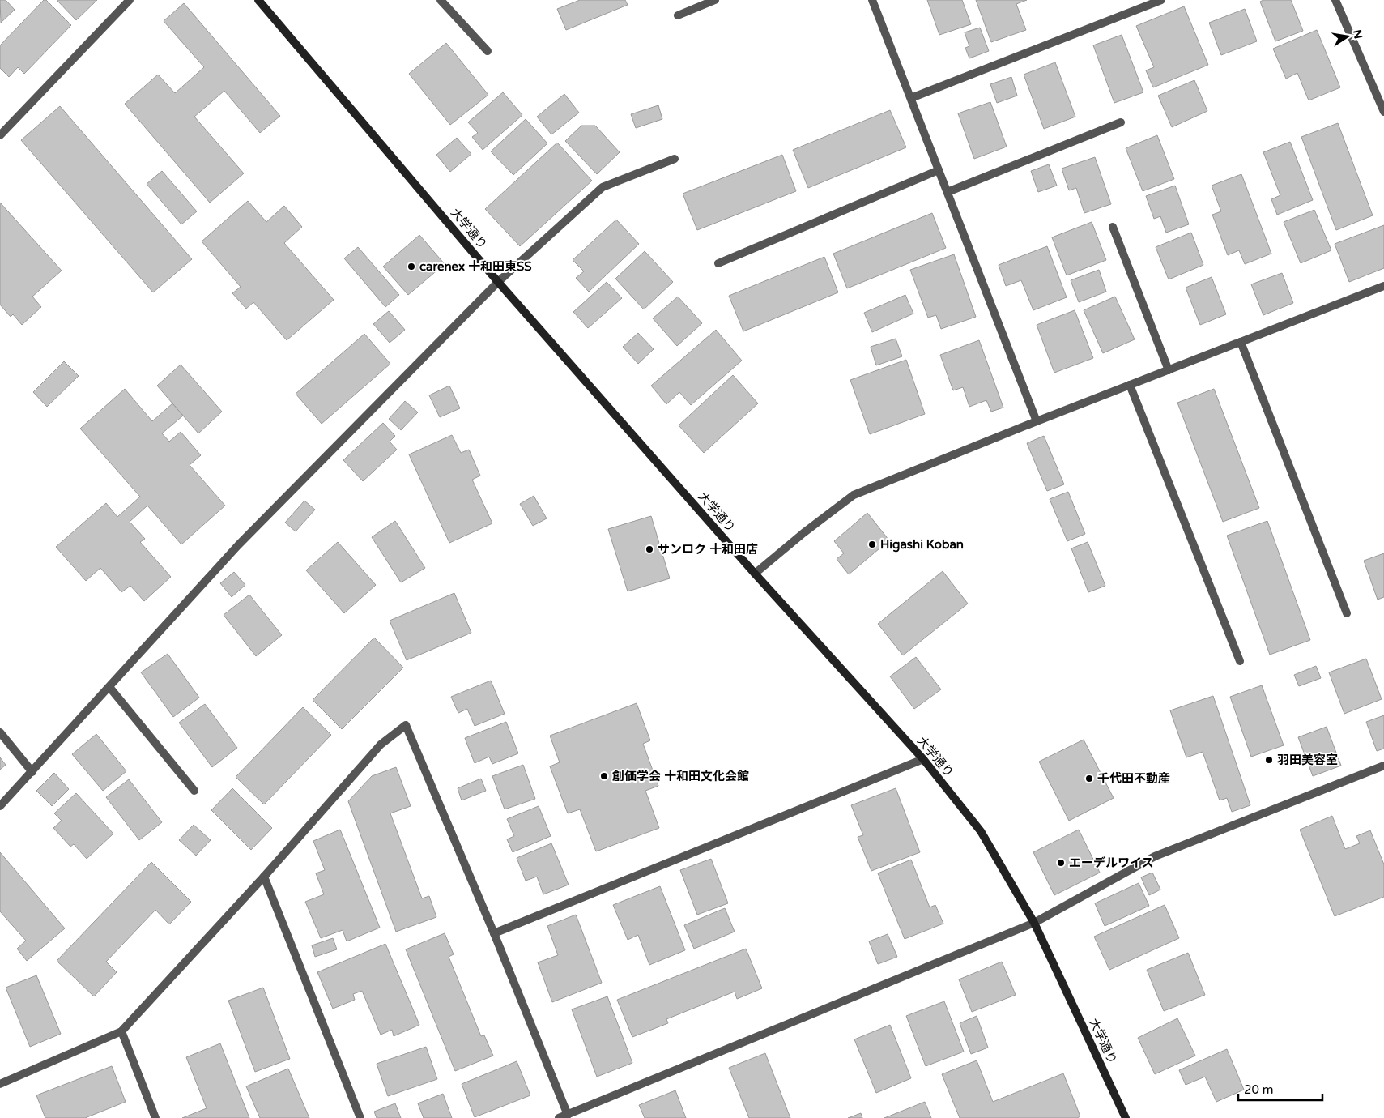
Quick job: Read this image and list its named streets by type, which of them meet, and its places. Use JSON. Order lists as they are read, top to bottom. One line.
{"streets":{"street":["大学通り"]},"places":["carenex 十和田東SS","Higashi Koban","サンロク 十和田店","羽田美容室","創価学会 十和田文化会館","千代田不動産","エーデルワイス"],"scale_bar":"20 m","north":"right"}
